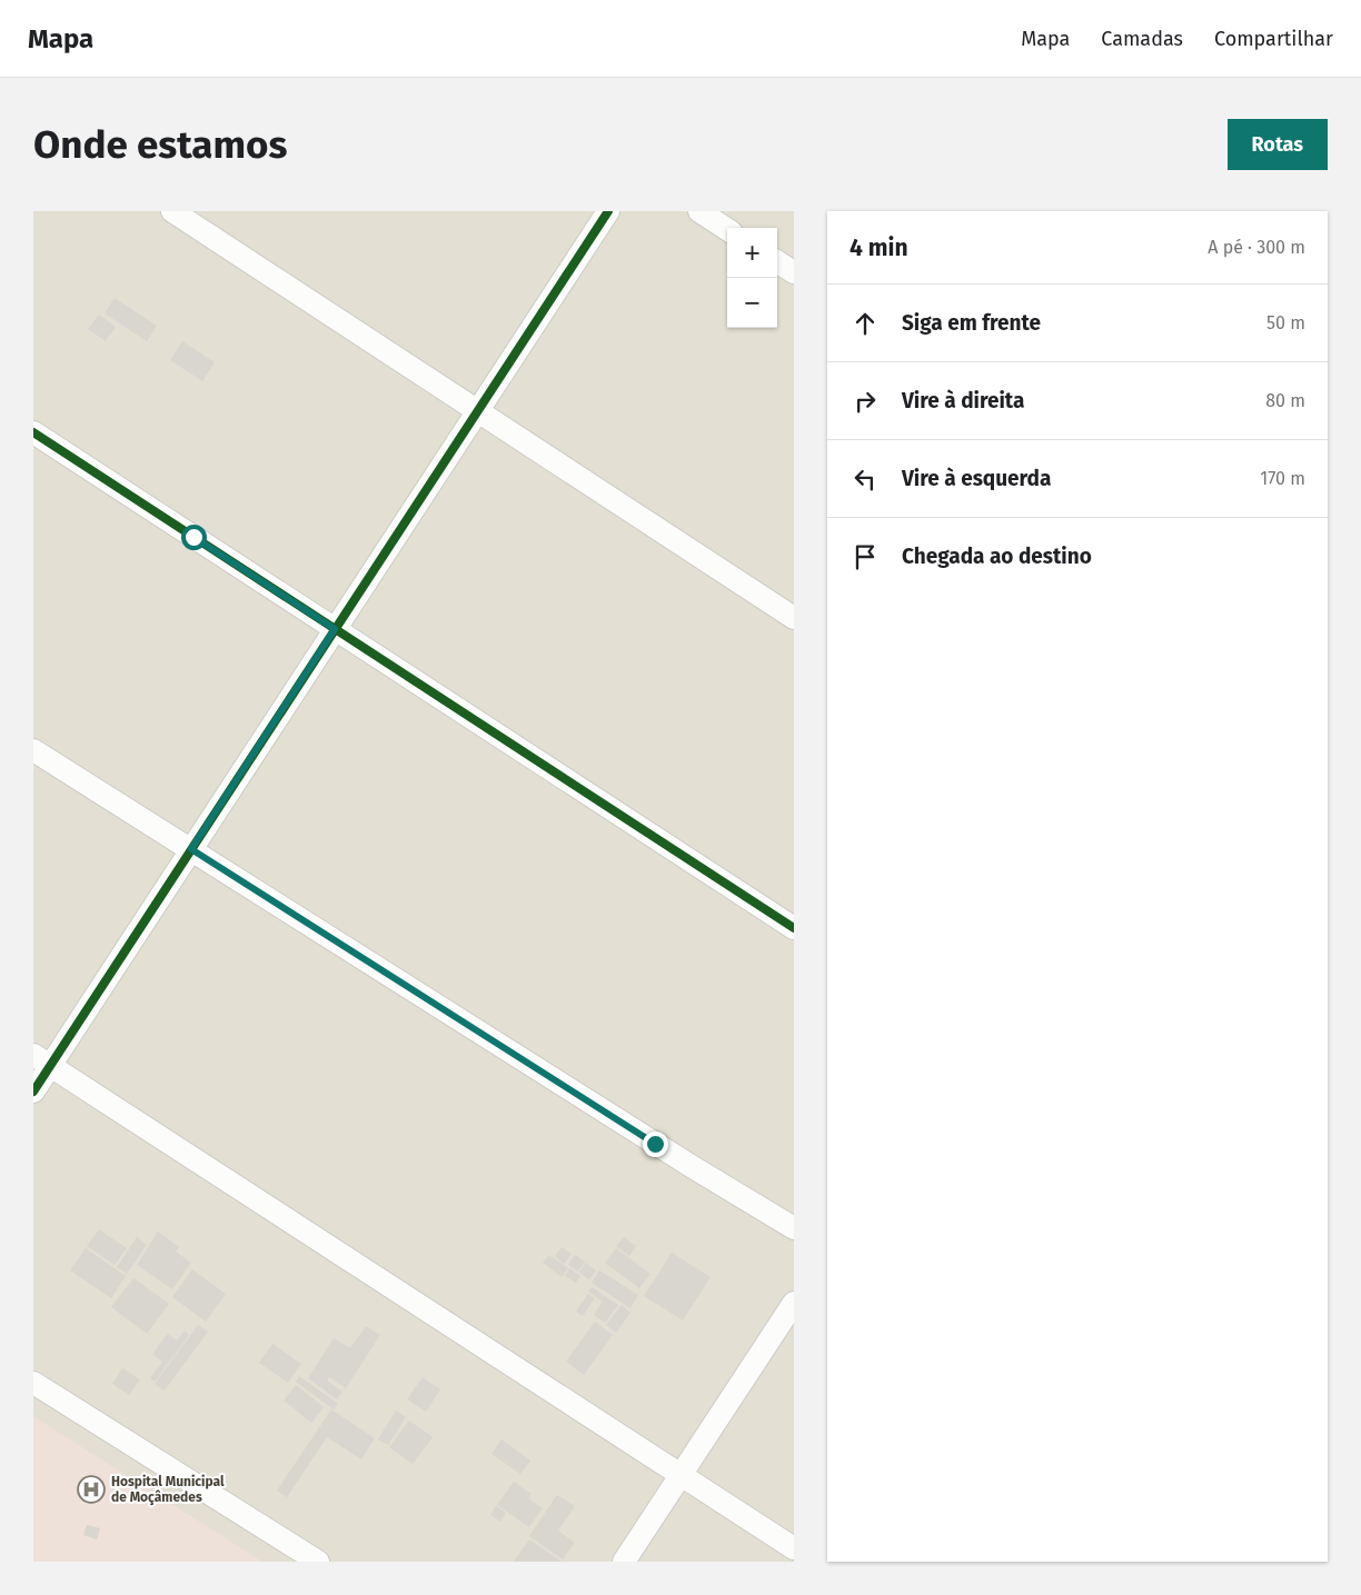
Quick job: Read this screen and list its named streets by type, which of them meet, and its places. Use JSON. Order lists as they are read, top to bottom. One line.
{"places":{"hospital":["Hospital Municipal de Moçâmedes"]},"page":{"header":"Mapa","nav":["Mapa","Camadas","Compartilhar"],"buttons":"Rotas","title":"Onde estamos","heading":["4 min","A pé · 300 m"],"map_buttons":["+","−"],"list":[["Siga em frente","50 m"],["Vire à direita","80 m"],["Vire à esquerda","170 m"],"Chegada ao destino"]}}
